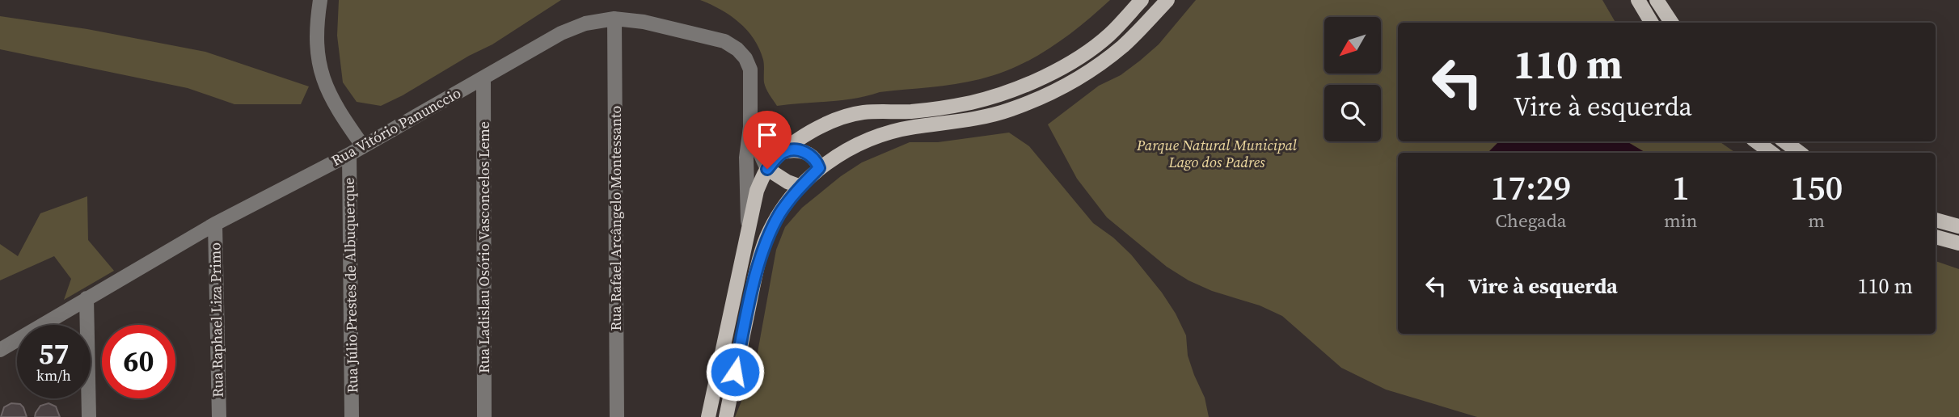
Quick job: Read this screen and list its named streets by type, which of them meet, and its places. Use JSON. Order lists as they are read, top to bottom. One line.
{"streets":{"street":["Rua Vitório Panunccio","Rua Rafael Arcângelo Montessanto","Rua Ladislau Osório Vasconcelos Leme","Rua Júlio Prestes de Albuquerque","Rua Raphael Liza Primo"]},"crossings":[["Rua Vitório Panunccio","Rua Rafael Arcângelo Montessanto"],["Rua Vitório Panunccio","Rua Ladislau Osório Vasconcelos Leme"],["Rua Vitório Panunccio","Rua Júlio Prestes de Albuquerque"],["Rua Vitório Panunccio","Rua Raphael Liza Primo"]],"parks":["Parque Natural Municipal Lago dos Padres"],"north":"bottom left","page":{"turn":["110 m","Vire à esquerda"],"eta":["17:29","Chegada","1","min","150","m"],"list":[{"name":"Vire à esquerda","value":"110 m"}],"speed":"57 km/h","limit":"60"}}
